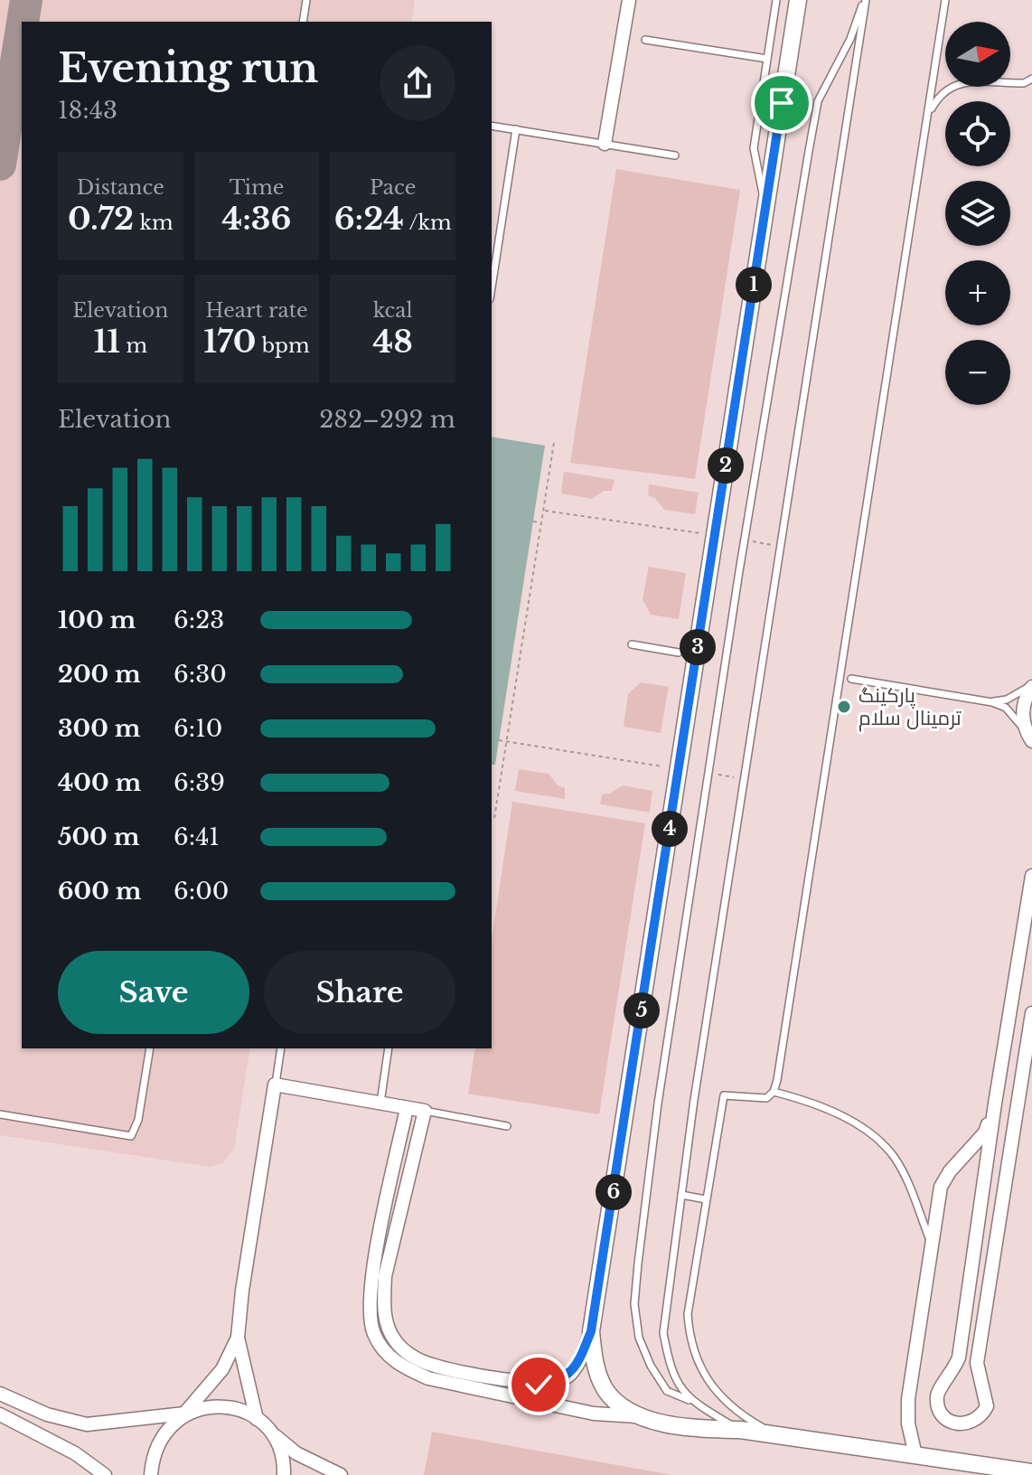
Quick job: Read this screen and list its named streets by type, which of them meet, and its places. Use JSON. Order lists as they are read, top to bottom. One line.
{"places":["پارکینگ ترمینال سلام"],"north":"right","page":{"map_buttons":["+","−"],"heading":["Evening run","18:43"],"stats":[["Distance","0.72 km"],["Time","4:36"],["Pace","6:24 /km"],["Elevation","11 m"],["Heart rate","170 bpm"],["kcal","48"]],"pins":["1","2","3","4","5","6"],"chart":["Elevation","282–292 m"],"list":[{"name":"100 m","note":"6:23"},{"name":"200 m","note":"6:30"},{"name":"300 m","note":"6:10"},{"name":"400 m","note":"6:39"},{"name":"500 m","note":"6:41"},{"name":"600 m","note":"6:00"}],"buttons":["Save","Share"]}}
